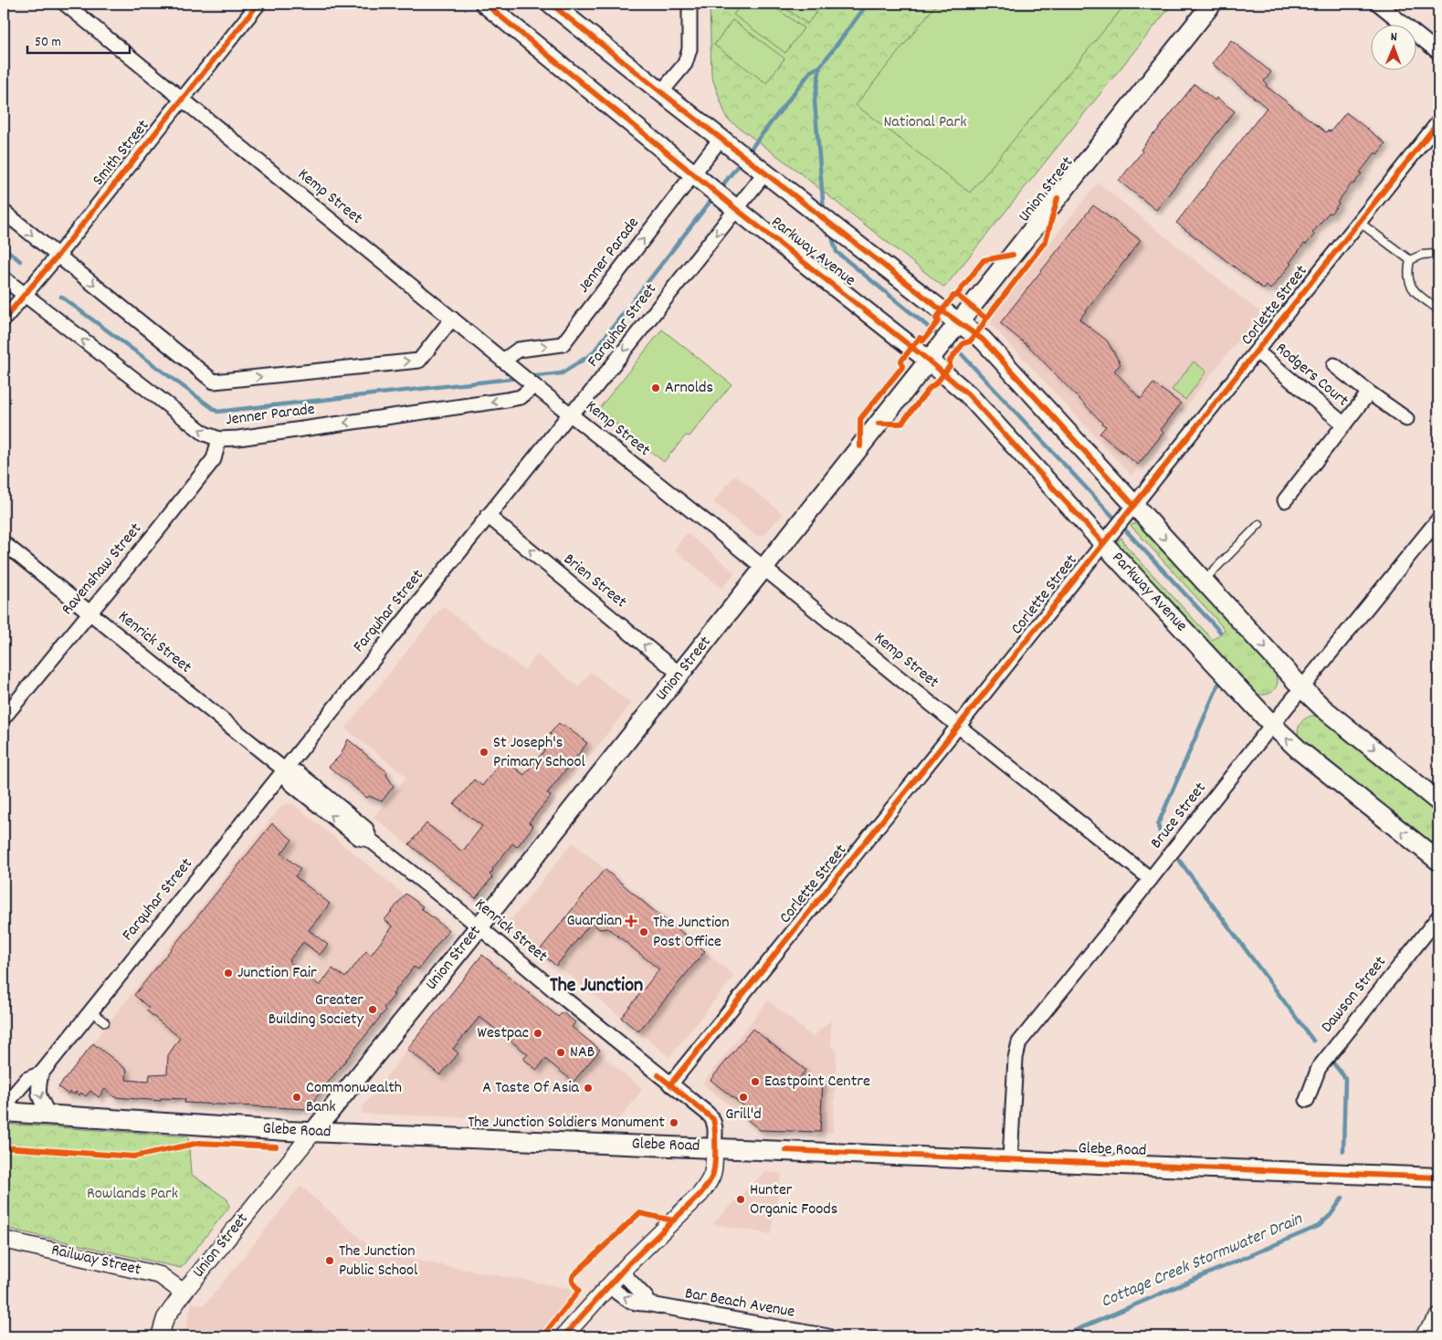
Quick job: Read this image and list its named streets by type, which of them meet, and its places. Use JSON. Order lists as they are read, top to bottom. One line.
{"streets":{"main road":["Union Street","Parkway Avenue","Glebe Road"],"street":["Smith Street","Kemp Street","Jenner Parade","Corlette Street","Farquhar Street","Rodgers Court","Ravenshaw Street","Brien Street","Kenrick Street","Bruce Street","Dawson Street","Railway Street","Bar Beach Avenue"]},"crossings":[["Smith Street","Kemp Street"],["Smith Street","Jenner Parade"],["Union Street","Kemp Street"],["Union Street","Parkway Avenue"],["Union Street","Brien Street"],["Union Street","Kenrick Street"],["Union Street","Glebe Road"],["Union Street","Railway Street"],["Kemp Street","Jenner Parade"],["Kemp Street","Corlette Street"],["Kemp Street","Farquhar Street"],["Kemp Street","Bruce Street"],["Parkway Avenue","Jenner Parade"],["Parkway Avenue","Corlette Street"],["Parkway Avenue","Farquhar Street"],["Parkway Avenue","Bruce Street"],["Jenner Parade","Ravenshaw Street"],["Corlette Street","Rodgers Court"],["Corlette Street","Kenrick Street"],["Farquhar Street","Brien Street"],["Farquhar Street","Kenrick Street"],["Ravenshaw Street","Kenrick Street"],["Kenrick Street","Glebe Road"],["Bruce Street","Glebe Road"]],"one_way":["Brien Street"],"districts":["The Junction"],"water":["Cottage Creek Stormwater Drain"],"parks":["National Park","Rowlands Park"],"places":{"other":["Arnolds","St Joseph's Primary School","The Junction Post Office","Junction Fair","Greater Building Society","Westpac","NAB","Eastpoint Centre","A Taste Of Asia","Commonwealth Bank","Grill'd","The Junction Soldiers Monument","Hunter Organic Foods","The Junction Public School"],"health":["Guardian"]},"scale_bar":"50 m","north":"top"}
